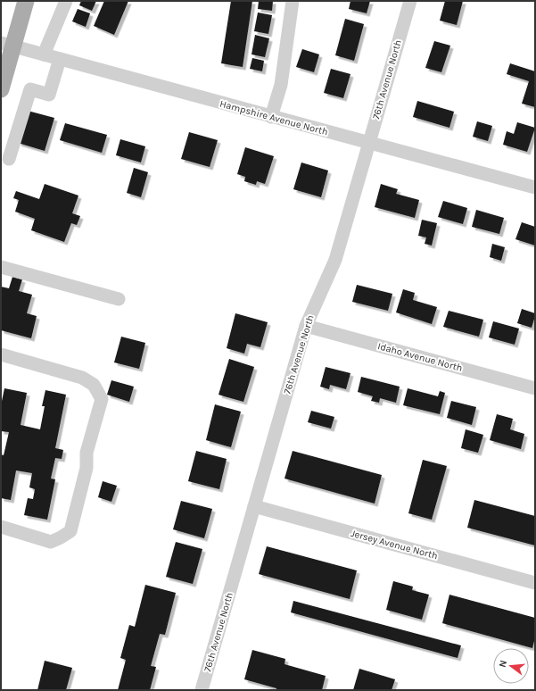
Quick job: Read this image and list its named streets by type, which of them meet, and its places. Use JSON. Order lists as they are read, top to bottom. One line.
{"streets":{"street":["76th Avenue North","Hampshire Avenue North","Idaho Avenue North","Jersey Avenue North"]},"crossings":[["76th Avenue North","Hampshire Avenue North"],["76th Avenue North","Idaho Avenue North"],["76th Avenue North","Jersey Avenue North"]],"north":"left"}
